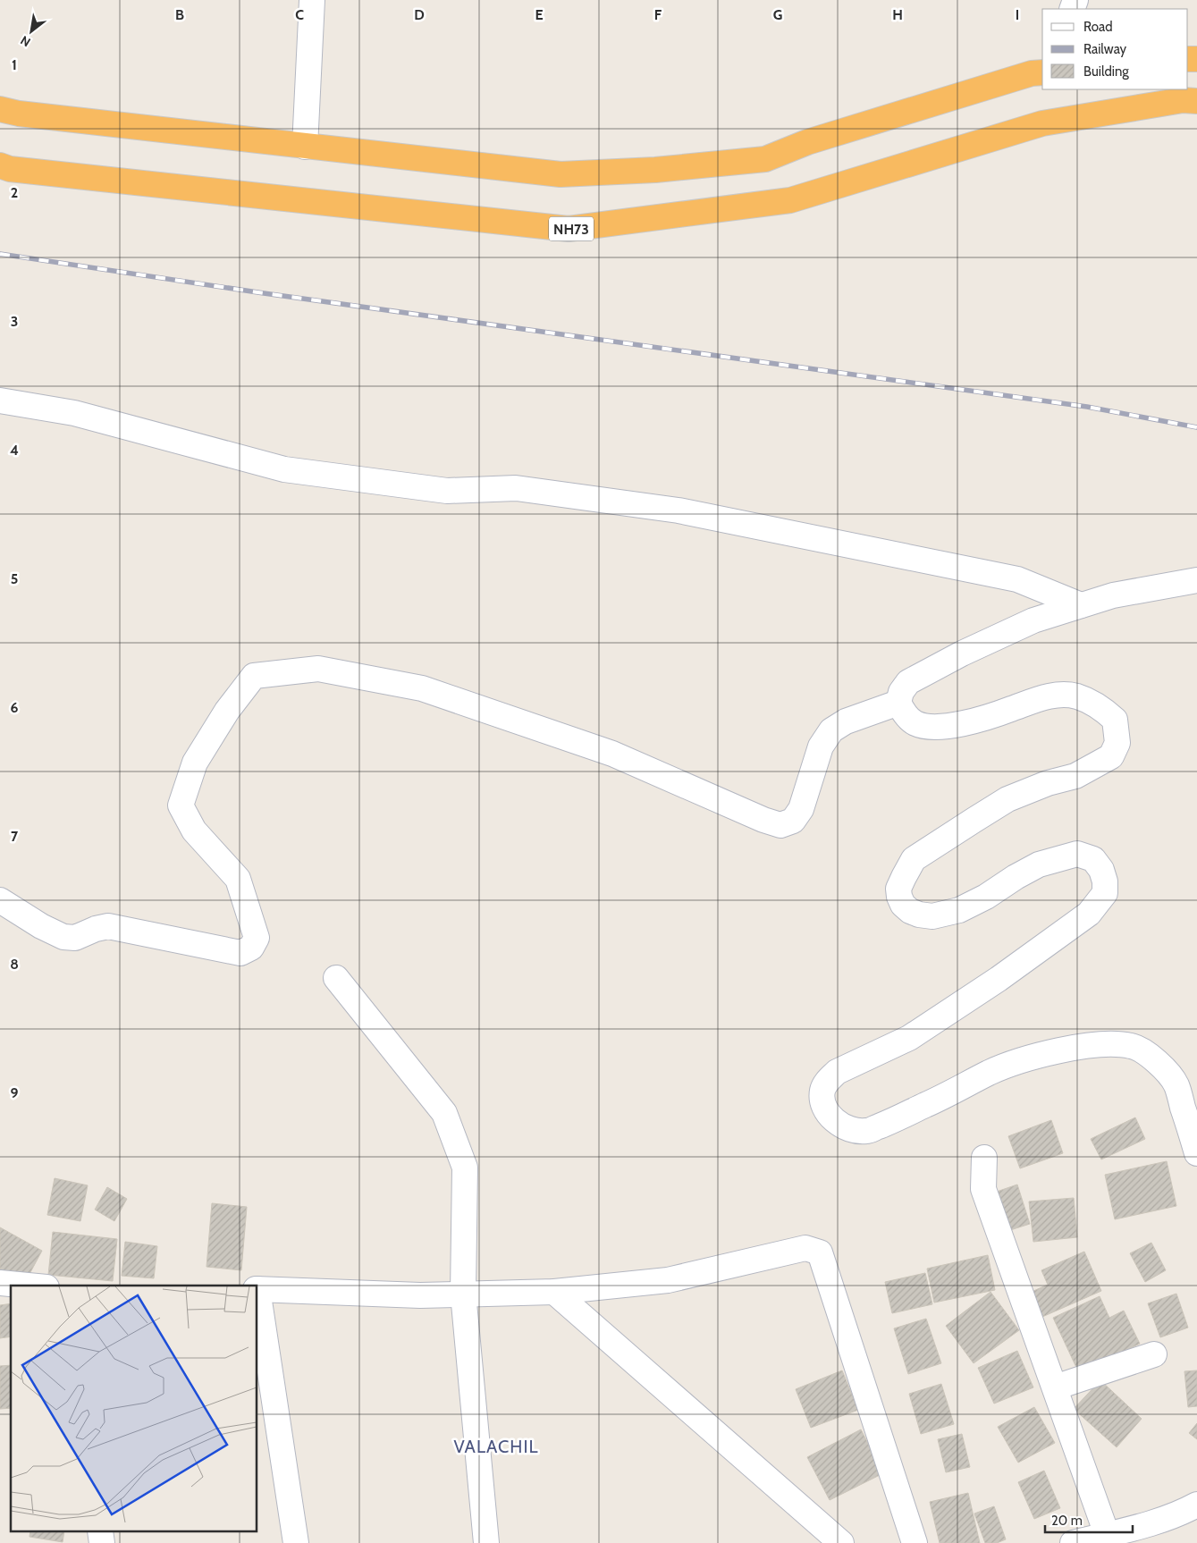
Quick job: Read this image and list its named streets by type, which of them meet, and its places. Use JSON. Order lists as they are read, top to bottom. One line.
{"streets":{"highway":["NH73"]},"districts":["VALACHIL"],"legend":["Road","Railway","Building"],"scale_bar":"20 m","north":"bottom left","grid":{"columns":["B","C","D","E","F","G","H","I"],"rows":["1","2","3","4","5","6","7","8","9"]}}
